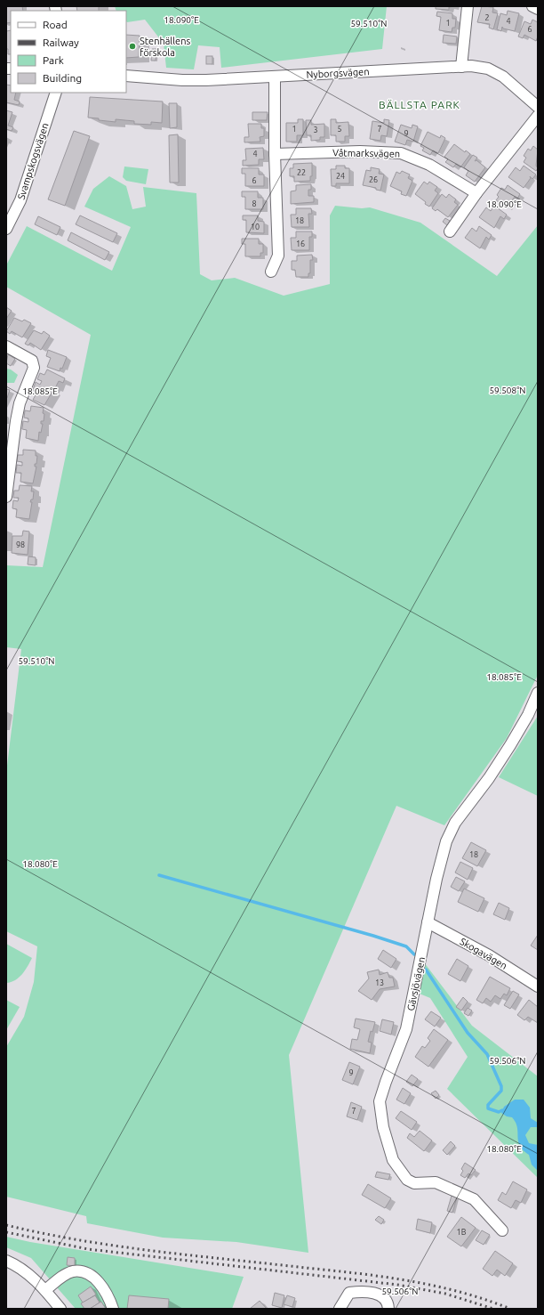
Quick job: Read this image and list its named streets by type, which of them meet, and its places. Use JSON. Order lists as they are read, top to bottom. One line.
{"streets":{"street":["Nyborgsvägen","Våtmarksvägen","Svampskogsvägen","Skogavägen","Gävsjövägen"]},"crossings":[["Skogavägen","Gävsjövägen"]],"districts":["BÄLLSTA PARK"],"places":["Stenhällens förskola"],"house_numbers":["2","4","1","6","1","5","7","3","9","4","22","24","26","6","8","18","10","16","98","18","13","9","7","1B"],"legend":["Road","Railway","Park","Building"],"coordinates":["18.090°E","59.510°N","59.508°N","18.085°E","18.080°E","59.506°N"]}
